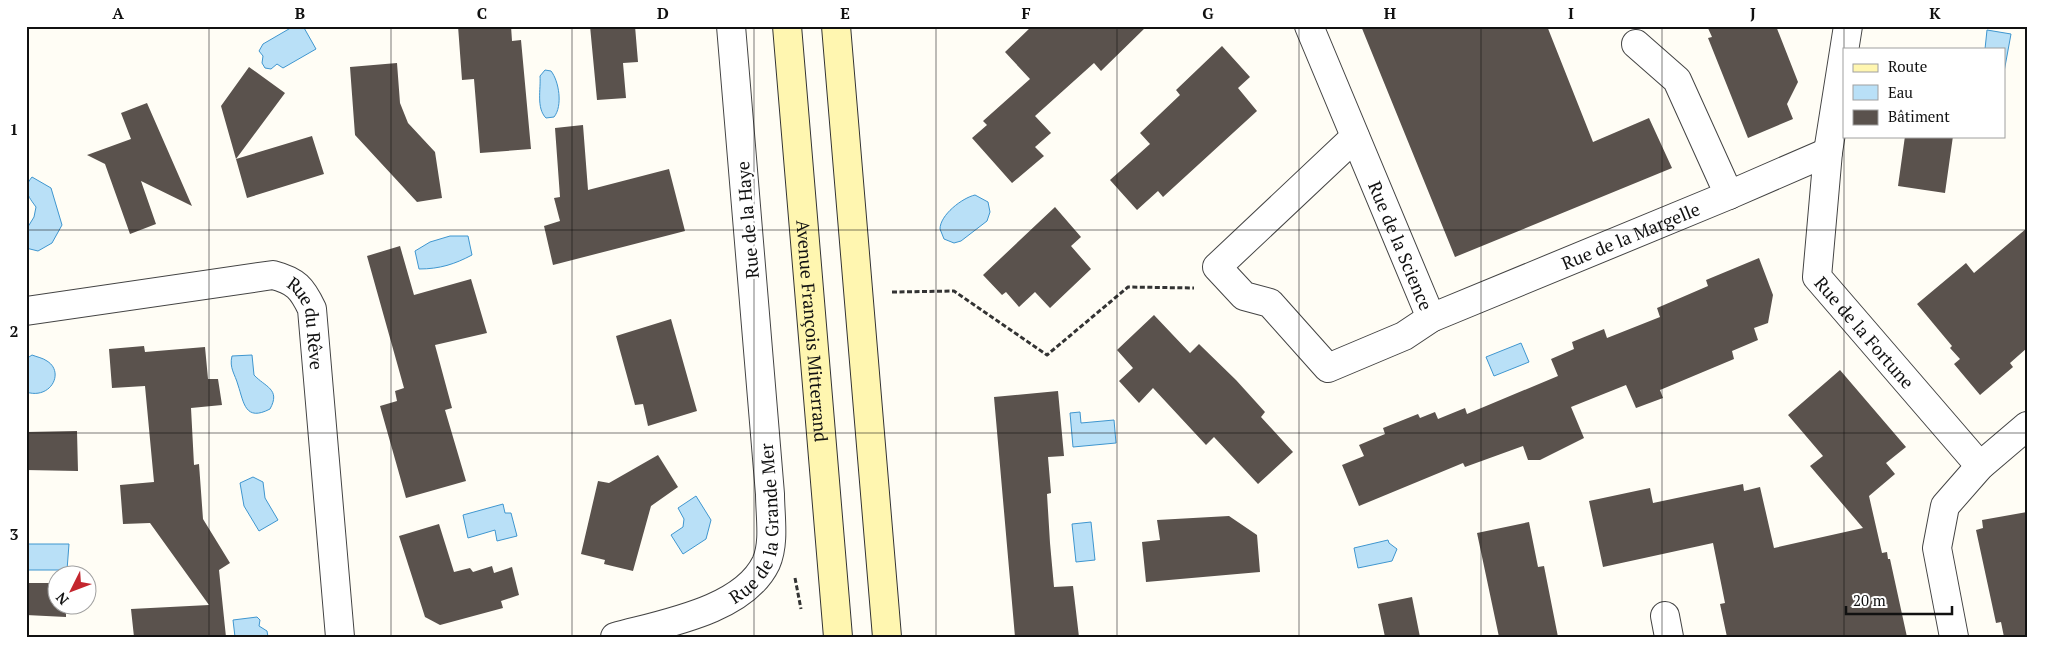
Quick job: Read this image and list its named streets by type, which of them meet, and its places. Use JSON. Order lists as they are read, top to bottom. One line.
{"streets":{"main road":["Avenue François Mitterrand"],"street":["Rue de la Haye","Rue de la Margelle","Rue de la Science","Rue du Rêve","Rue de la Fortune","Rue de la Grande Mer"]},"crossings":[["Rue de la Haye","Rue de la Grande Mer"],["Rue de la Margelle","Rue de la Science"],["Rue de la Margelle","Rue de la Fortune"]],"legend":["Route","Eau","Bâtiment"],"scale_bar":"20 m","north":"bottom left","grid":{"columns":["A","B","C","D","E","F","G","H","I","J","K"],"rows":["1","2","3"]}}
